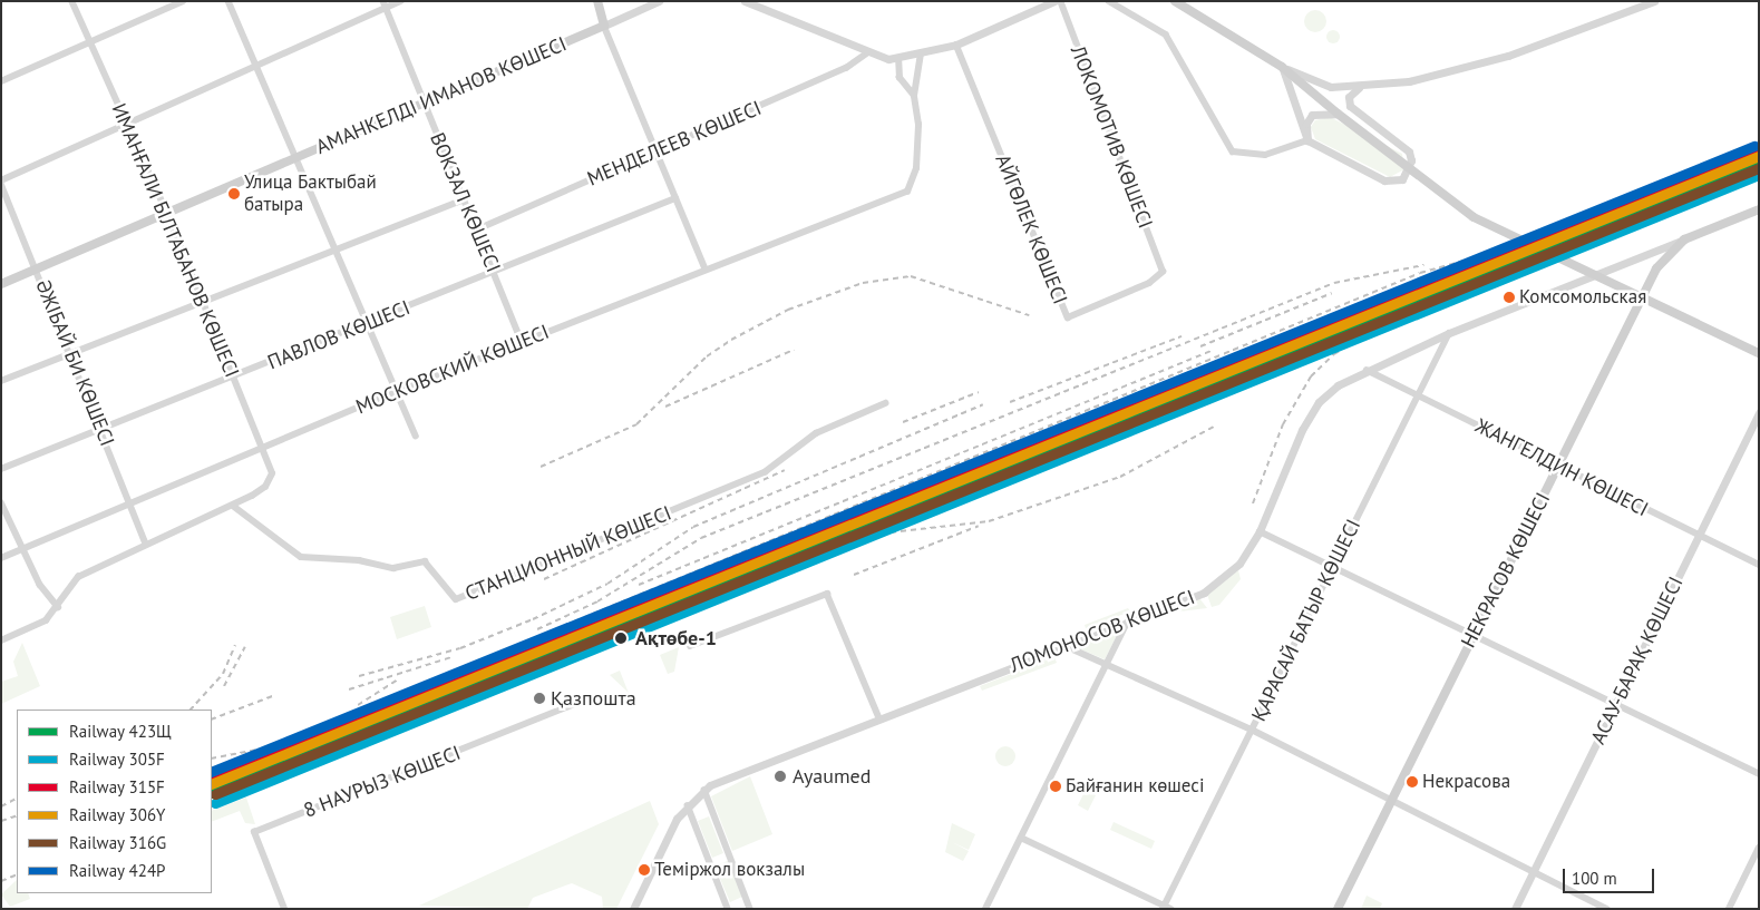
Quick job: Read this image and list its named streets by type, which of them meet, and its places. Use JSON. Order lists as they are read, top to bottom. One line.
{"streets":{"main road":["АМАНКЕЛДІ ИМАНОВ КӨШЕСІ","НЕКРАСОВ КӨШЕСІ","ЛОМОНОСОВ КӨШЕСІ"],"street":["ЛОКОМОТИВ КӨШЕСІ","МЕНДЕЛЕЕВ КӨШЕСІ","ВОКЗАЛ КӨШЕСІ","АЙГӨЛЕК КӨШЕСІ","ИМАНҒАЛИ БІЛТАБАНОВ КӨШЕСІ","ПАВЛОВ КӨШЕСІ","ӘЖІБАЙ БИ КӨШЕСІ","МОСКОВСКИЙ КӨШЕСІ","ЖАНГЕЛДИН КӨШЕСІ","СТАНЦИОННЫЙ КӨШЕСІ","ҚАРАСАЙ БАТЫР КӨШЕСІ","АСАУ-БАРАҚ КӨШЕСІ","8 НАУРЫЗ КӨШЕСІ"]},"crossings":[["АМАНКЕЛДІ ИМАНОВ КӨШЕСІ","ВОКЗАЛ КӨШЕСІ"],["АМАНКЕЛДІ ИМАНОВ КӨШЕСІ","ИМАНҒАЛИ БІЛТАБАНОВ КӨШЕСІ"],["АМАНКЕЛДІ ИМАНОВ КӨШЕСІ","ӘЖІБАЙ БИ КӨШЕСІ"],["ЛОКОМОТИВ КӨШЕСІ","АЙГӨЛЕК КӨШЕСІ"],["МЕНДЕЛЕЕВ КӨШЕСІ","ВОКЗАЛ КӨШЕСІ"],["ВОКЗАЛ КӨШЕСІ","ПАВЛОВ КӨШЕСІ"],["ВОКЗАЛ КӨШЕСІ","МОСКОВСКИЙ КӨШЕСІ"],["ИМАНҒАЛИ БІЛТАБАНОВ КӨШЕСІ","ПАВЛОВ КӨШЕСІ"],["ИМАНҒАЛИ БІЛТАБАНОВ КӨШЕСІ","МОСКОВСКИЙ КӨШЕСІ"],["ИМАНҒАЛИ БІЛТАБАНОВ КӨШЕСІ","СТАНЦИОННЫЙ КӨШЕСІ"],["ПАВЛОВ КӨШЕСІ","ӘЖІБАЙ БИ КӨШЕСІ"],["ӘЖІБАЙ БИ КӨШЕСІ","МОСКОВСКИЙ КӨШЕСІ"],["ЖАНГЕЛДИН КӨШЕСІ","НЕКРАСОВ КӨШЕСІ"],["ЖАНГЕЛДИН КӨШЕСІ","ҚАРАСАЙ БАТЫР КӨШЕСІ"],["ЖАНГЕЛДИН КӨШЕСІ","ЛОМОНОСОВ КӨШЕСІ"],["ЖАНГЕЛДИН КӨШЕСІ","АСАУ-БАРАҚ КӨШЕСІ"],["НЕКРАСОВ КӨШЕСІ","ЛОМОНОСОВ КӨШЕСІ"],["ҚАРАСАЙ БАТЫР КӨШЕСІ","ЛОМОНОСОВ КӨШЕСІ"]],"places":["Улица Бактыбай батыра","Комсомольская","Ақтөбе-1","Қазпошта","Ayaumed","Некрасова","Байғанин көшесі","Теміржол вокзалы"],"lines":["rail line 424Р","rail line 315F","rail line 306Y","rail line 423Щ","rail line 316G","rail line 305F"],"legend":["Railway 423Щ","Railway 305F","Railway 315F","Railway 306Y","Railway 316G","Railway 424Р"],"scale_bar":"100 m"}
